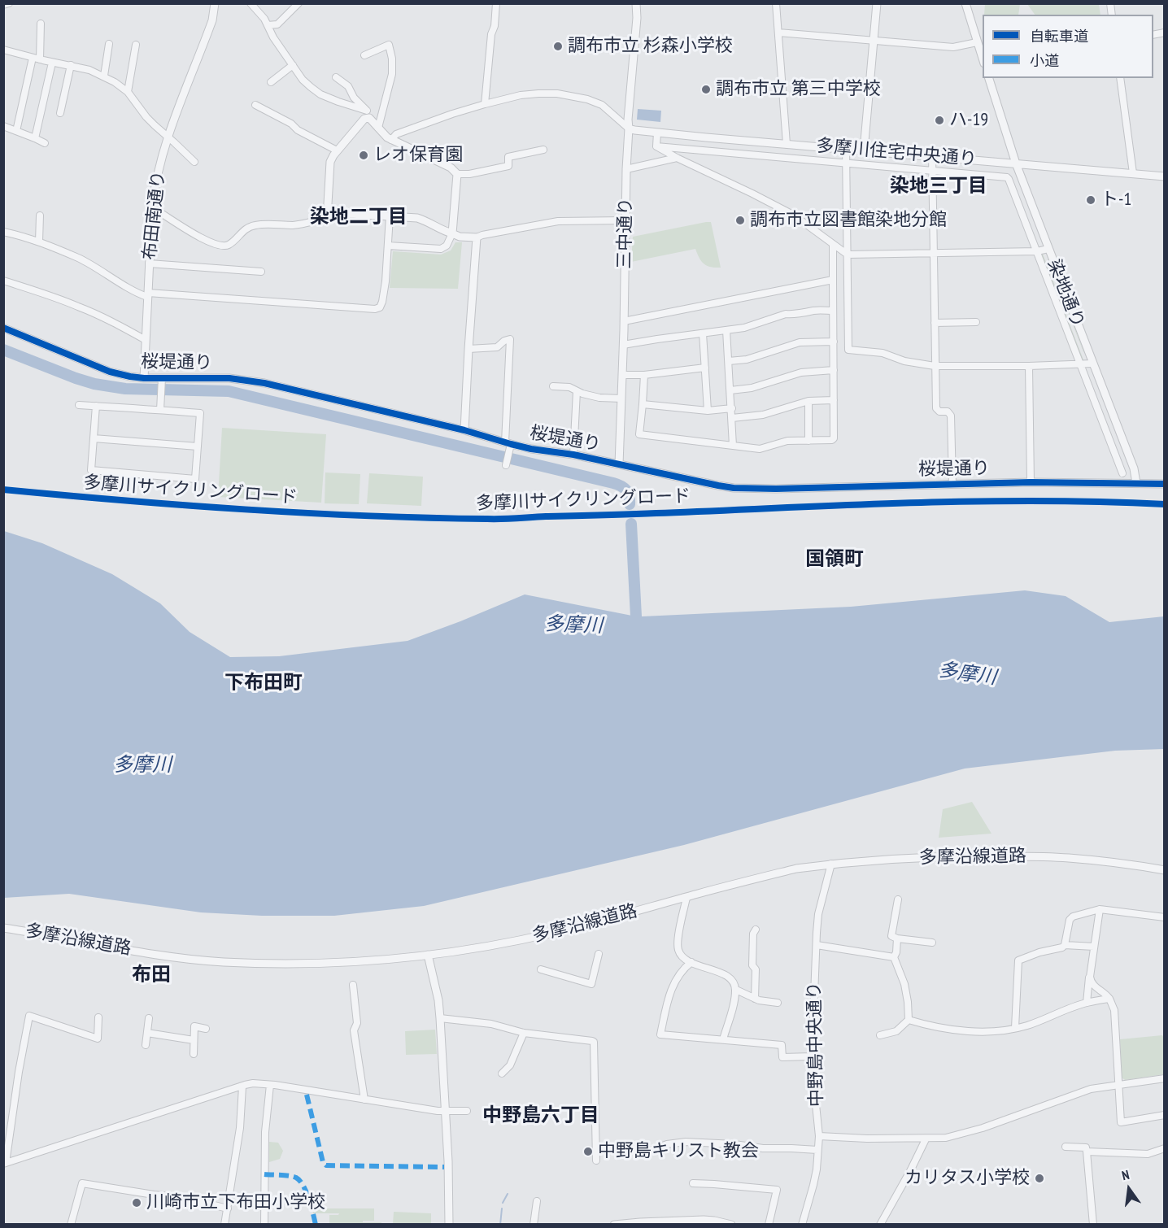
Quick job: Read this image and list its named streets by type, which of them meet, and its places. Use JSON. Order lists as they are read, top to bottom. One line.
{"streets":{"street":["多摩川住宅中央通り","布田南通り","三中通り","染地通り","桜堤通り","多摩沿線道路","中野島中央通り"],"cycle path":["多摩川サイクリングロード"]},"crossings":[["多摩川住宅中央通り","三中通り"],["多摩川住宅中央通り","染地通り"],["布田南通り","桜堤通り"],["三中通り","桜堤通り"],["染地通り","桜堤通り"],["多摩沿線道路","中野島中央通り"]],"districts":["染地三丁目","染地二丁目","国領町","下布田町","布田","中野島六丁目"],"water":["多摩川"],"places":["調布市立 杉森小学校","調布市立 第三中学校","ハ-19","レオ保育園","ト-1","調布市立図書館染地分館","中野島キリスト教会","カリタス小学校","川崎市立下布田小学校"],"legend":["自転車道","小道"],"north":"top"}
